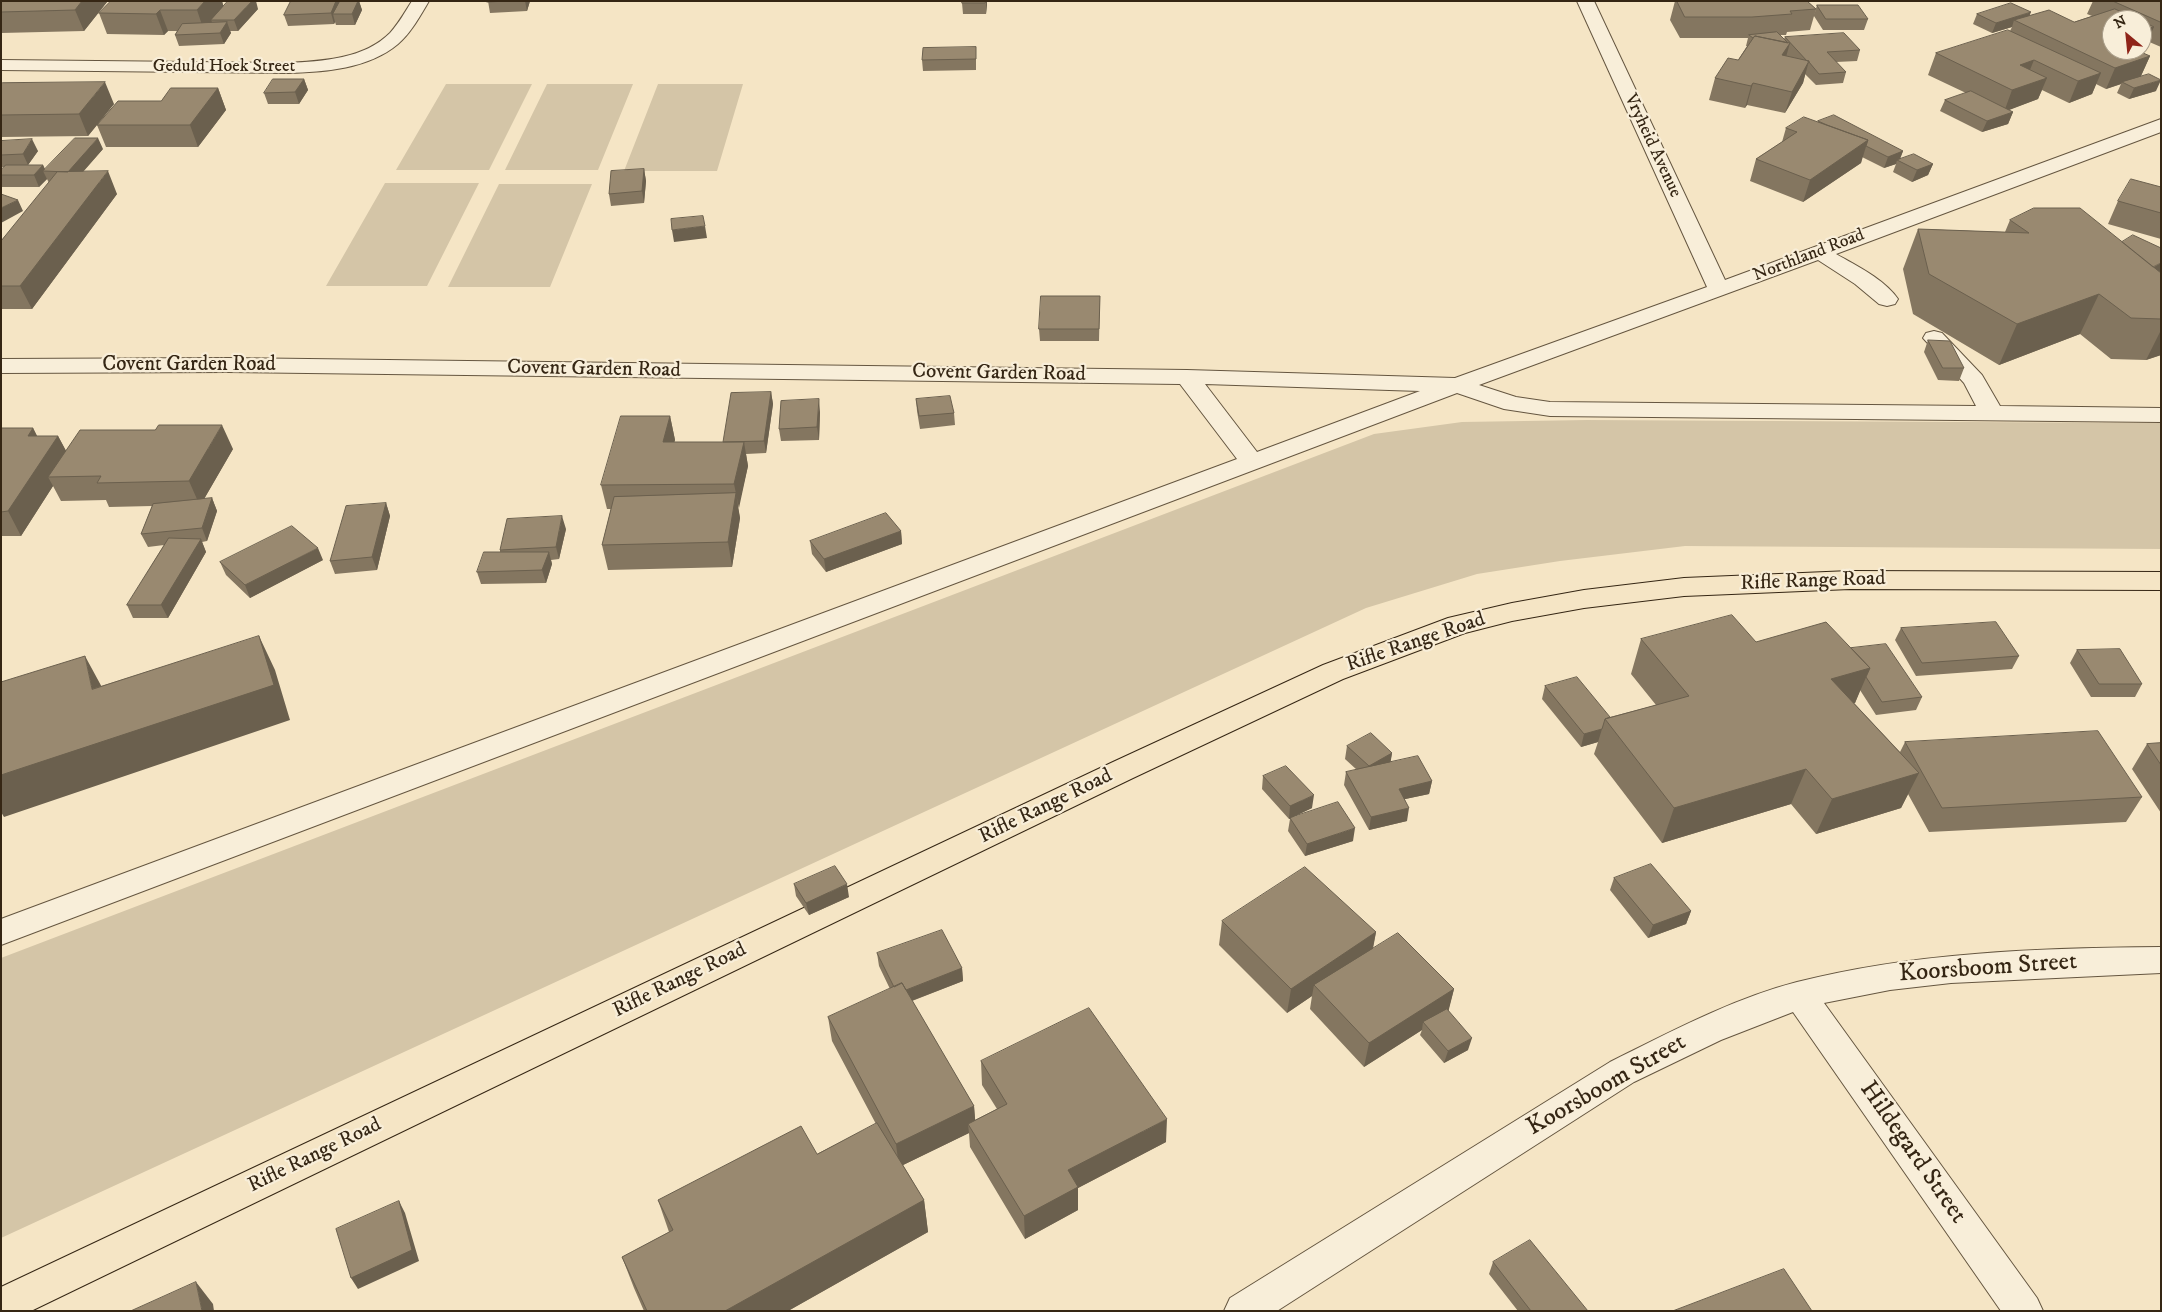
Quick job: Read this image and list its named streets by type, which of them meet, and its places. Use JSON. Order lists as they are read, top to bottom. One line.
{"streets":{"main road":["Rifle Range Road"],"street":["Geduld Hoek Street","Vryheid Avenue","Northland Road","Covent Garden Road","Koorsboom Street","Hildegard Street"]},"crossings":[["Vryheid Avenue","Northland Road"],["Northland Road","Covent Garden Road"],["Koorsboom Street","Hildegard Street"]],"north":"top left"}
